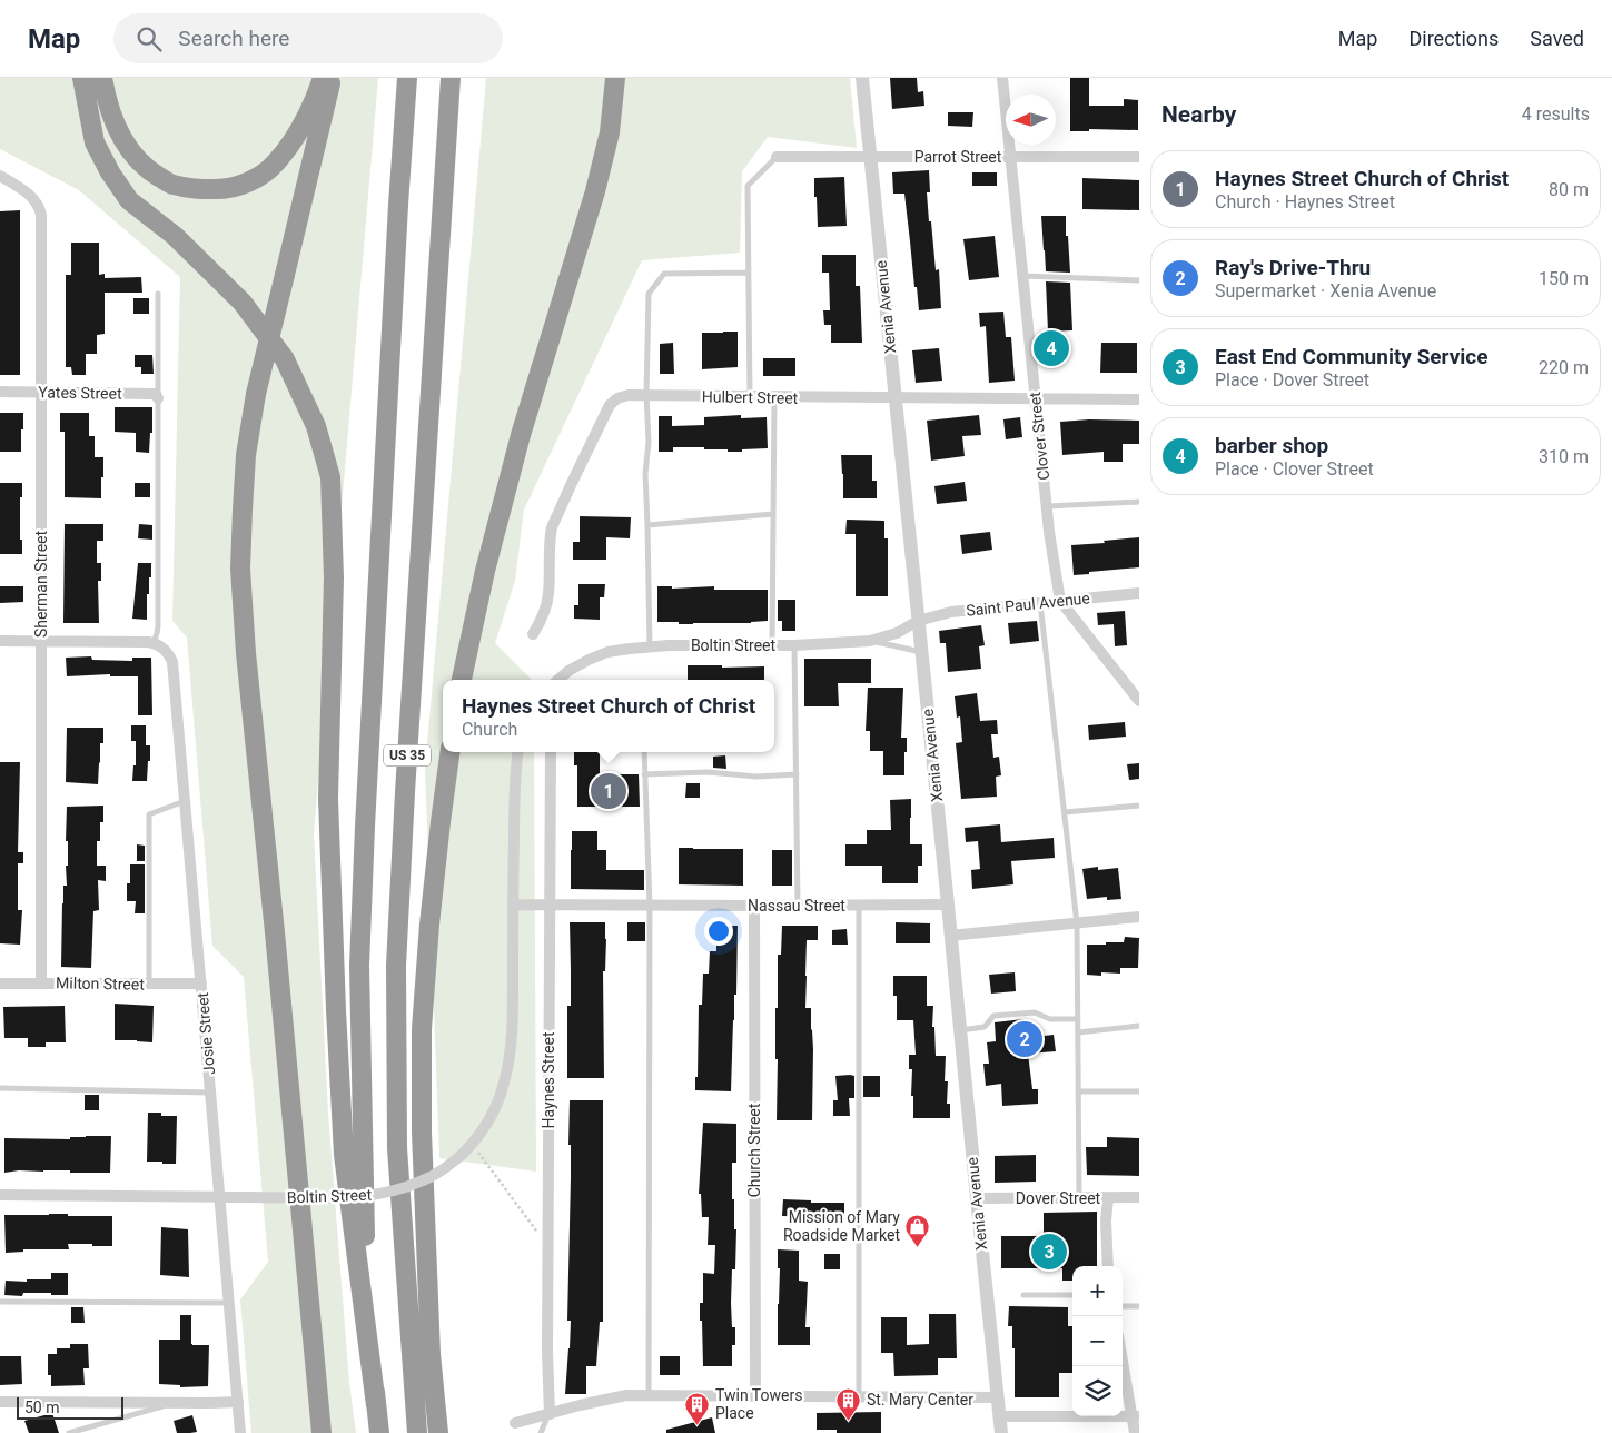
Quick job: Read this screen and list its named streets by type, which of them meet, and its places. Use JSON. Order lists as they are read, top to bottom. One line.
{"streets":{"highway":["US 35"],"street":["Parrot Street","Xenia Avenue","Yates Street","Hulbert Street","Clover Street","Sherman Street","Saint Paul Avenue","Boltin Street","Nassau Street","Milton Street","Josie Street","Haynes Street","Church Street","Dover Street"]},"crossings":[["Parrot Street","Xenia Avenue"],["Parrot Street","Clover Street"],["Xenia Avenue","Hulbert Street"],["Xenia Avenue","Saint Paul Avenue"],["Xenia Avenue","Boltin Street"],["Xenia Avenue","Nassau Street"],["Xenia Avenue","Dover Street"],["Yates Street","Sherman Street"],["Hulbert Street","Clover Street"],["Clover Street","Saint Paul Avenue"],["Sherman Street","Milton Street"],["Saint Paul Avenue","Boltin Street"],["Boltin Street","Nassau Street"],["Boltin Street","Josie Street"],["Nassau Street","Haynes Street"],["Nassau Street","Church Street"],["Milton Street","Josie Street"]],"places":{"shop":["Mission of Mary Roadside Market"],"building":["St. Mary Center","Twin Towers Place"]},"scale_bar":"50 m","north":"left","page":{"header":"Map","search":"Search here","nav":["Map","Directions","Saved"],"heading":["Nearby","4 results"],"list":[{"mark":"1","name":"Haynes Street Church of Christ","note":"Church · Haynes Street","value":"80 m"},{"mark":"2","name":"Ray's Drive-Thru","note":"Supermarket · Xenia Avenue","value":"150 m"},{"mark":"3","name":"East End Community Service","note":"Place · Dover Street","value":"220 m"},{"mark":"4","name":"barber shop","note":"Place · Clover Street","value":"310 m"}],"pins":["4","1","2","3"],"popup":["Haynes Street Church of Christ","Church"],"map_buttons":["+","−"],"scale":"50 m"}}
